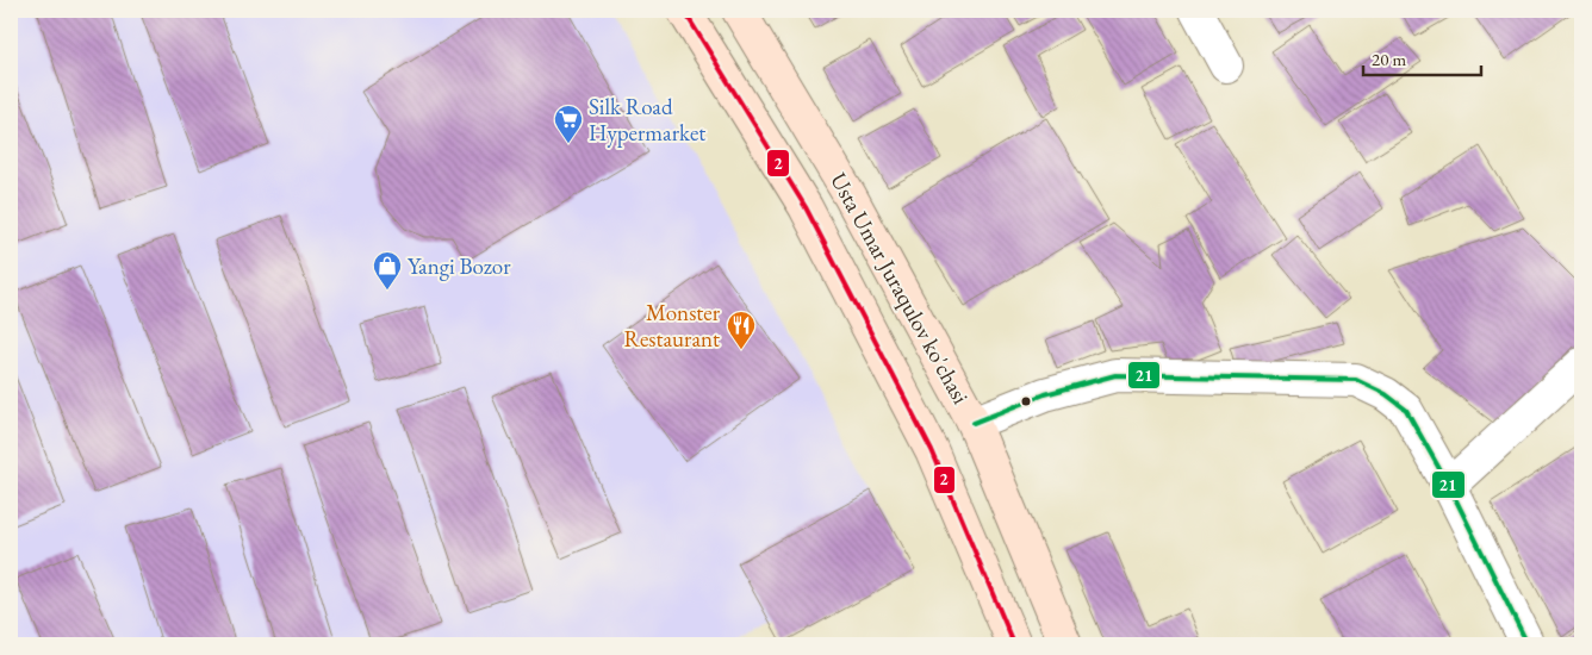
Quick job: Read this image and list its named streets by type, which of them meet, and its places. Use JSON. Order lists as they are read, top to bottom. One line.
{"streets":{"main road":["Usta Umar Juraqulov ko'chasi"]},"places":{"supermarket":["Silk Road Hypermarket"],"shop":["Yangi Bozor"],"restaurant":["Monster Restaurant"]},"lines":["transit line 2","transit line 21"],"scale_bar":"20 m"}
